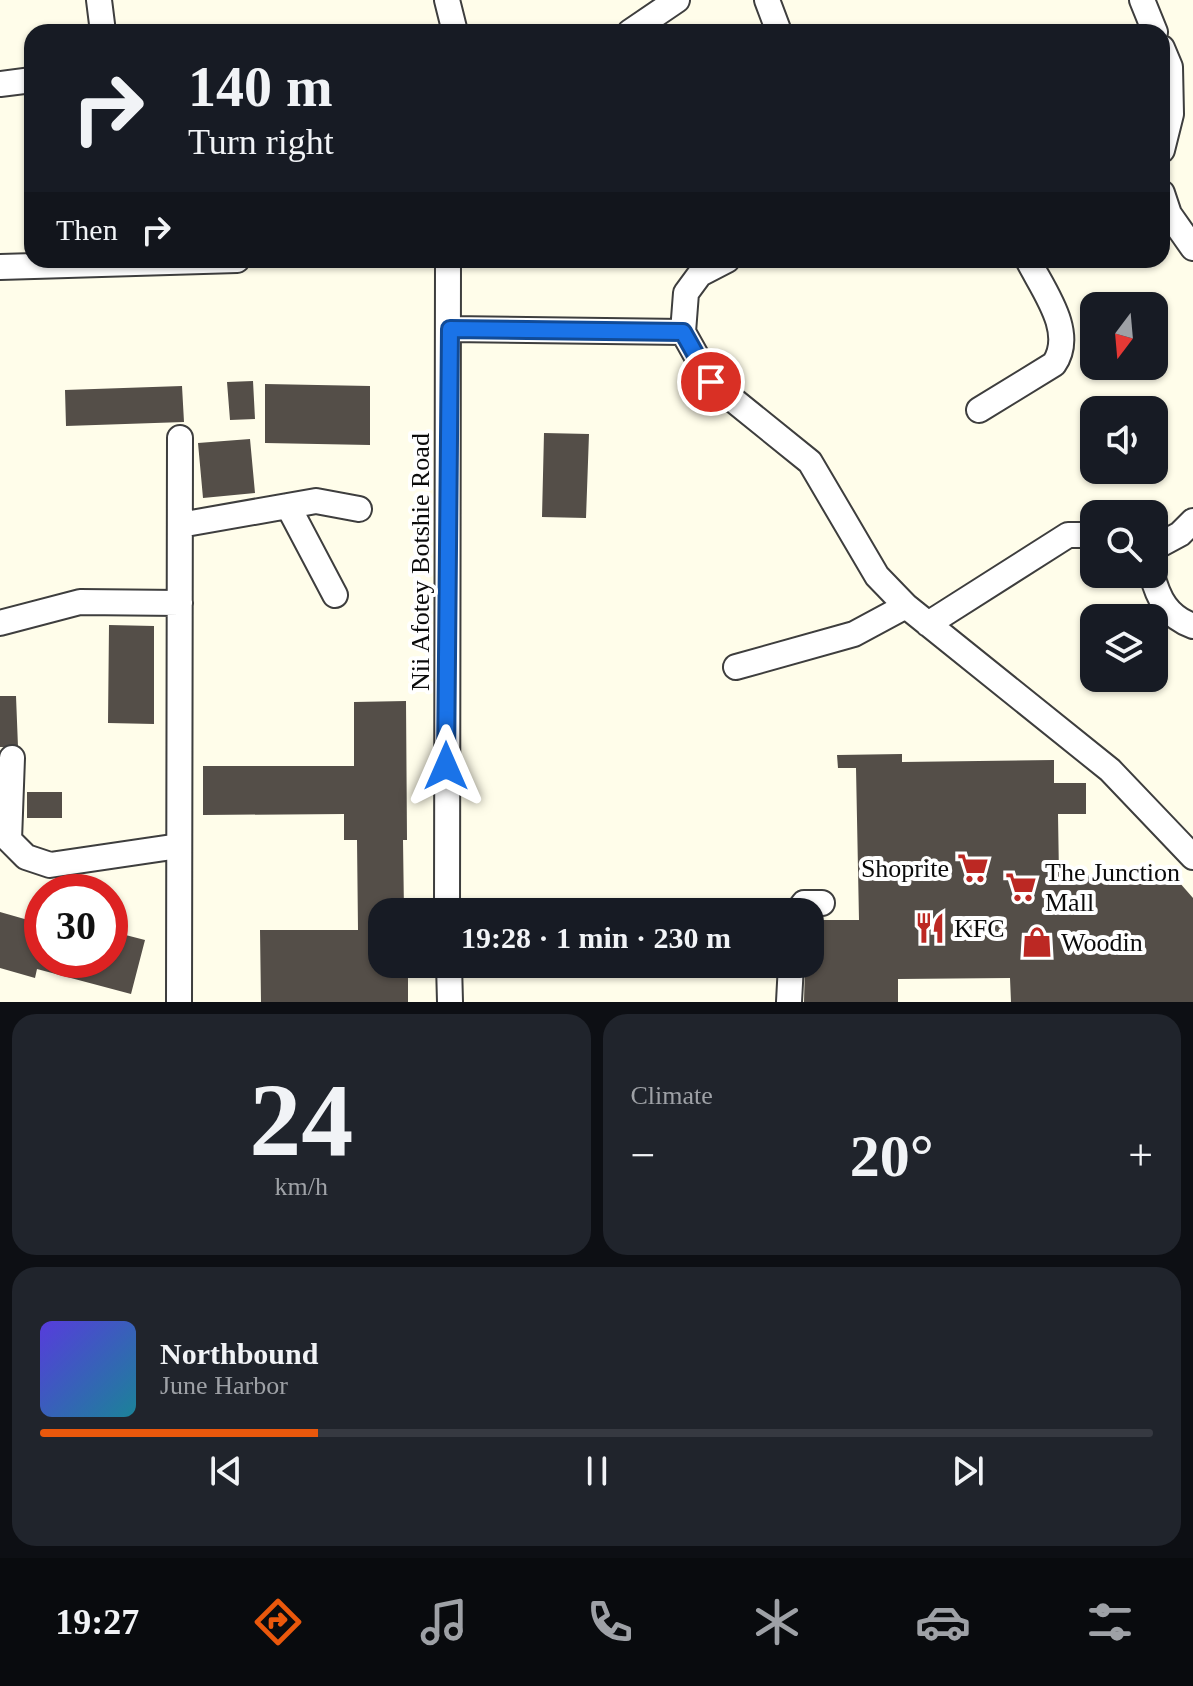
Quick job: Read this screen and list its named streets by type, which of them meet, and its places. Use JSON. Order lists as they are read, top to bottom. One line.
{"streets":{"street":["Nii Afotey Botshie Road"]},"places":{"supermarket":["Shoprite","The Junction Mall"],"restaurant":["KFC"],"shop":["Woodin"]},"north":"bottom","page":{"turn":["140 m","Turn right"],"then":"Then","limit":"30","trip":"19:28 · 1 min · 230 m","tile":[["24","km/h"],"Climate"],"heat":["−","20°","+"],"song":["Northbound","June Harbor"],"tabs":"19:27"}}
